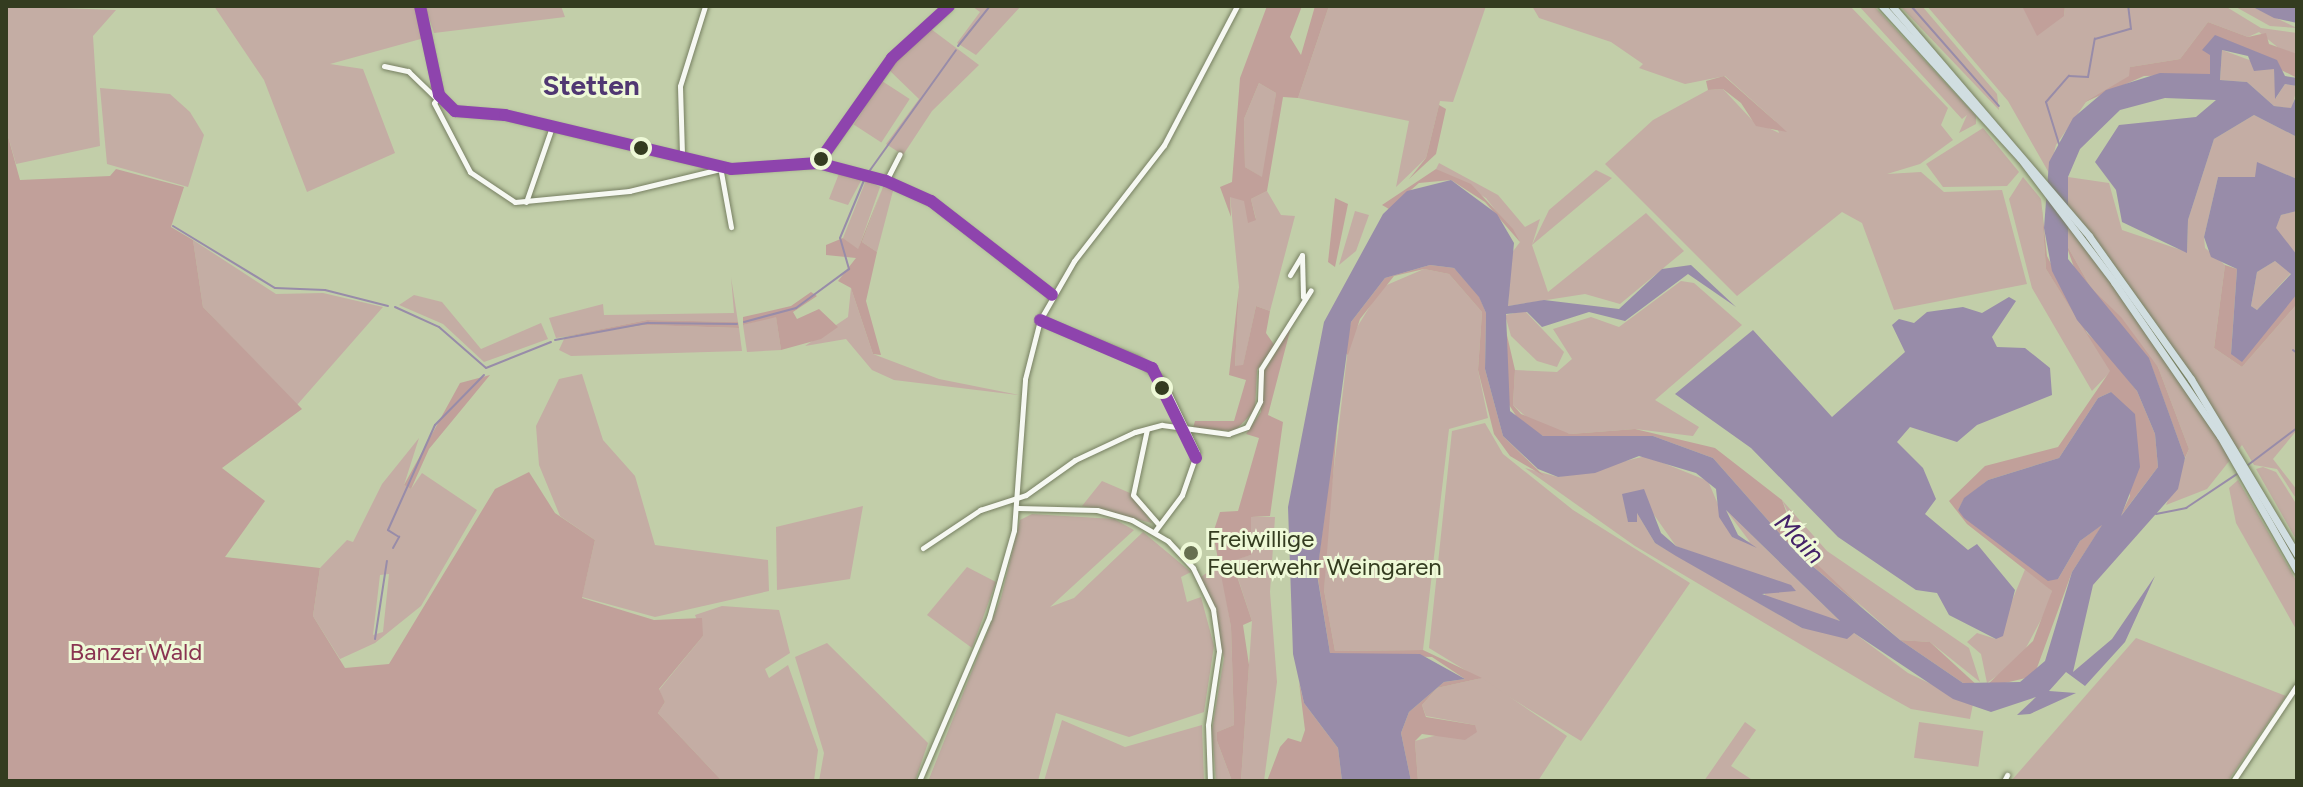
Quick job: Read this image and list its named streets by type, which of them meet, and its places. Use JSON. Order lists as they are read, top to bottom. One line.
{"districts":["Stetten"],"water":["Main"],"parks":["Banzer Wald"],"places":["Freiwillige Feuerwehr Weingaren"]}
